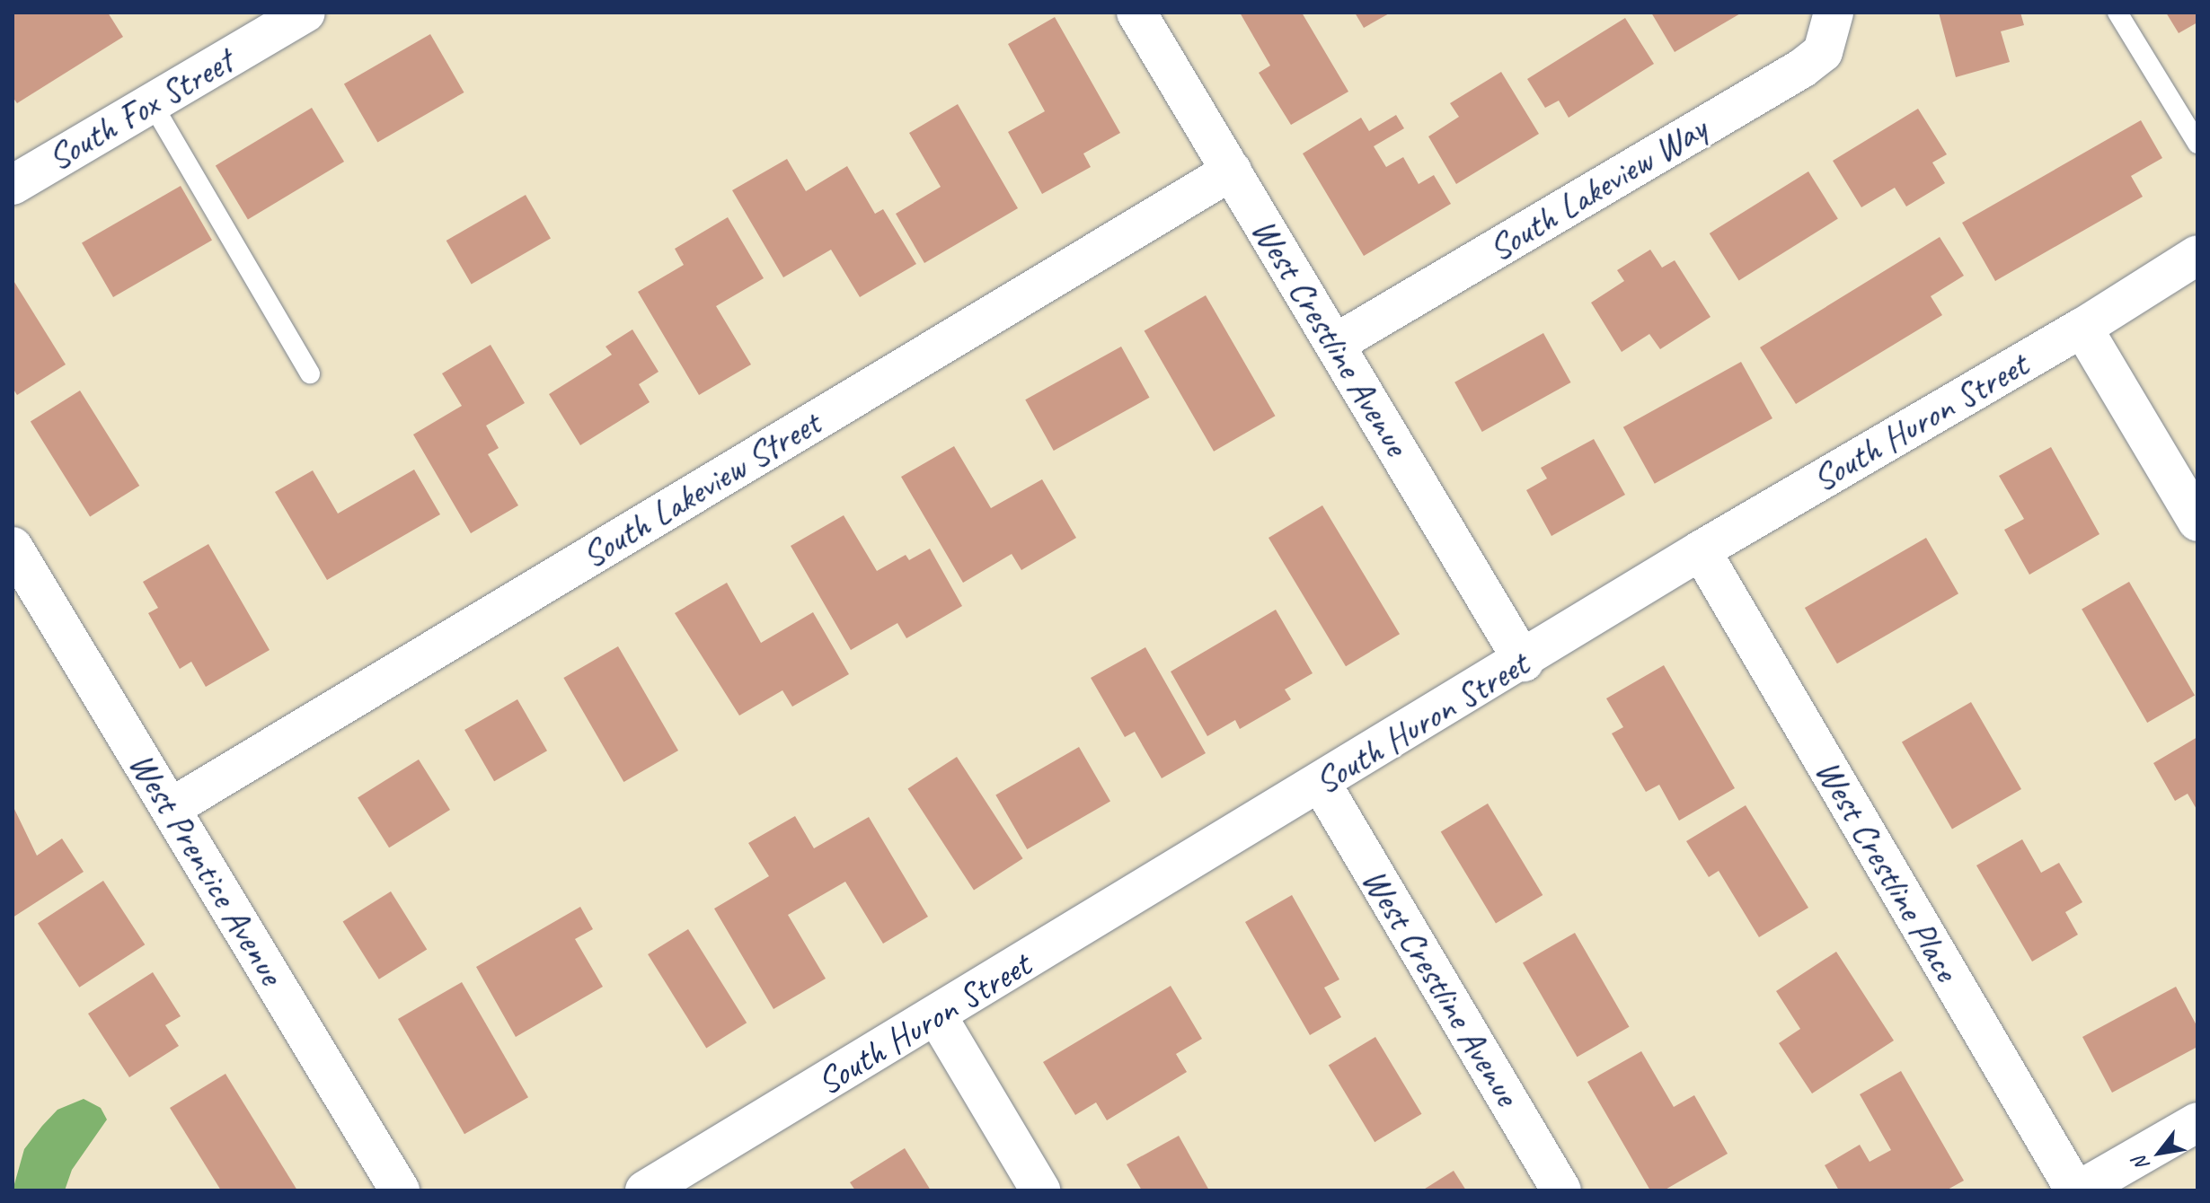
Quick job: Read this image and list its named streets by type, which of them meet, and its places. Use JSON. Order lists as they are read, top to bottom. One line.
{"streets":{"street":["South Fox Street","South Lakeview Way","West Crestline Avenue","South Huron Street","South Lakeview Street","West Prentice Avenue","West Crestline Place"]},"crossings":[["South Lakeview Way","West Crestline Avenue"],["West Crestline Avenue","South Huron Street"],["West Crestline Avenue","South Lakeview Street"],["South Huron Street","West Crestline Place"],["South Lakeview Street","West Prentice Avenue"]],"north":"bottom left"}
